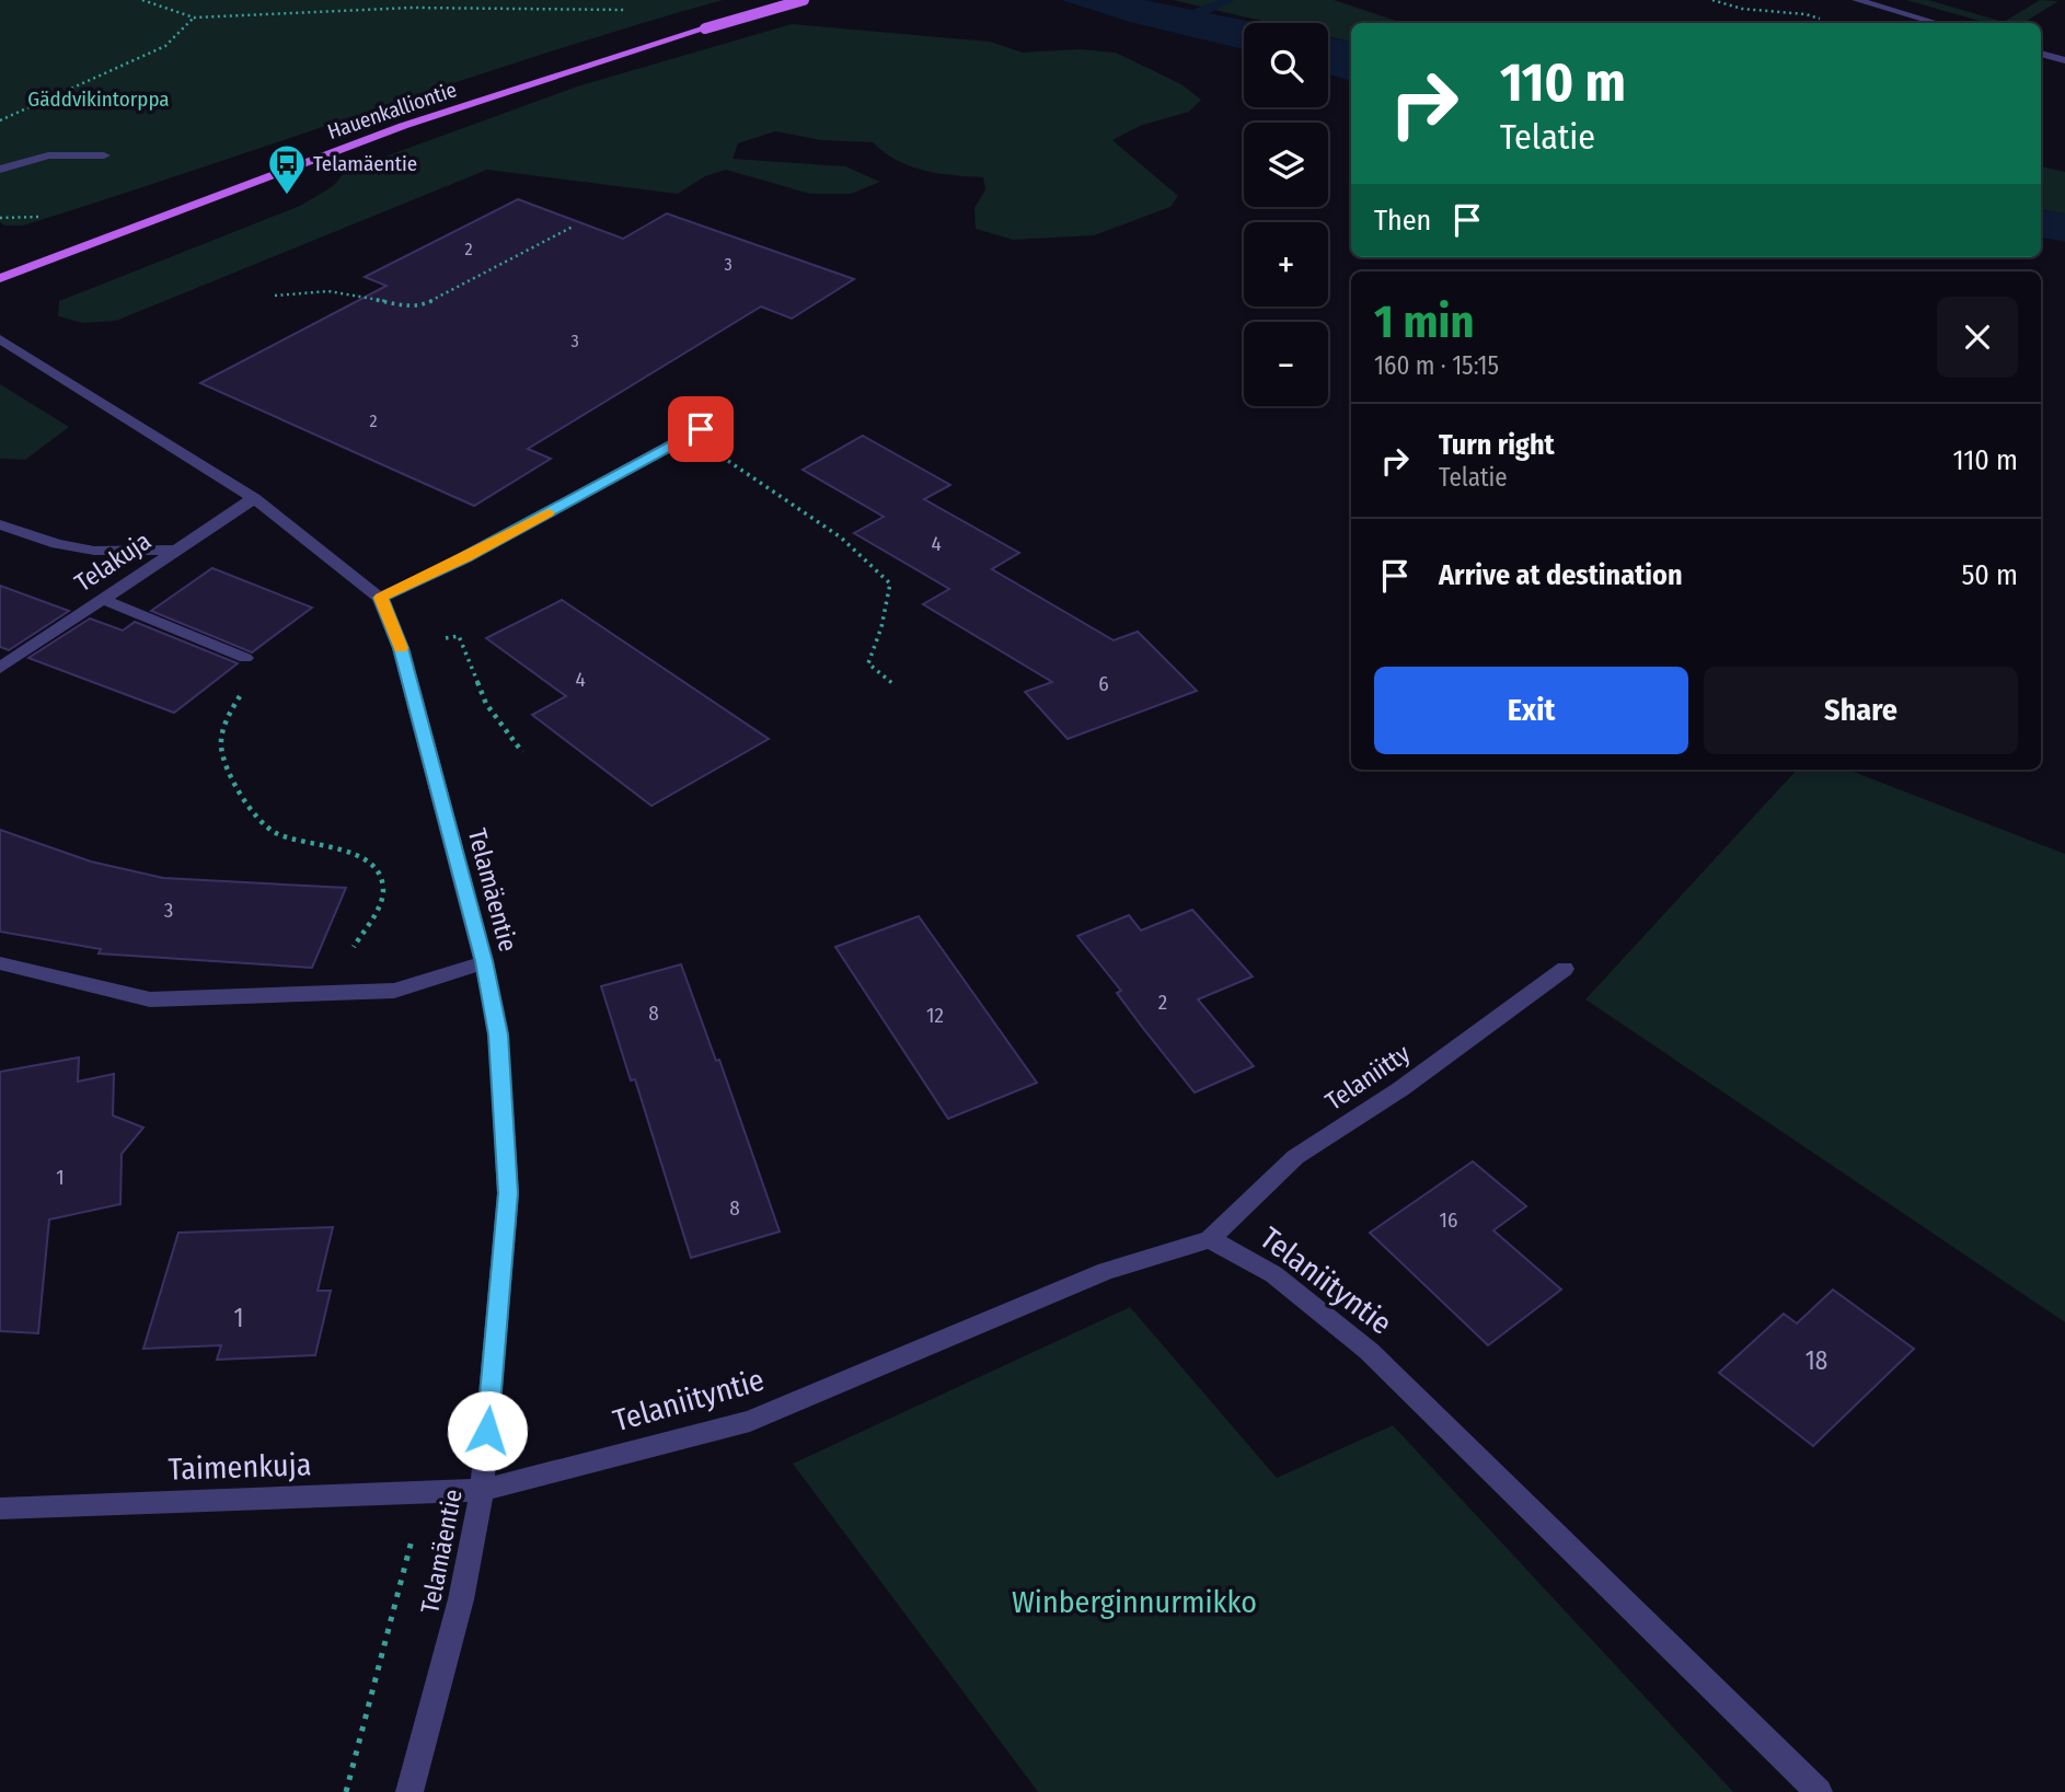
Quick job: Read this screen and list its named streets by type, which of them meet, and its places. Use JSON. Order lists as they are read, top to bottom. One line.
{"streets":{"main road":["Hauenkalliontie"],"street":["Telakuja","Telamäentie","Telaniitty","Telaniityntie","Taimenkuja"]},"crossings":[["Telakuja","Telamäentie"],["Telamäentie","Telaniityntie"],["Telamäentie","Taimenkuja"],["Telaniitty","Telaniityntie"],["Telaniityntie","Taimenkuja"]],"parks":["Gäddvikintorppa","Winberginnurmikko"],"places":{"bus stop":["Telamäentie"]},"house_numbers":["2","3","3","2","4","4","6","3","2","8","12","1","8","16","1","18"],"page":{"map_buttons":["+","−"],"turn":["110 m","Telatie"],"then":"Then","heading":["1 min","160 m · 15:15"],"list":[{"name":"Turn right","note":"Telatie","value":"110 m"},{"name":"Arrive at destination","value":"50 m"}],"buttons":["Exit","Share"]}}
